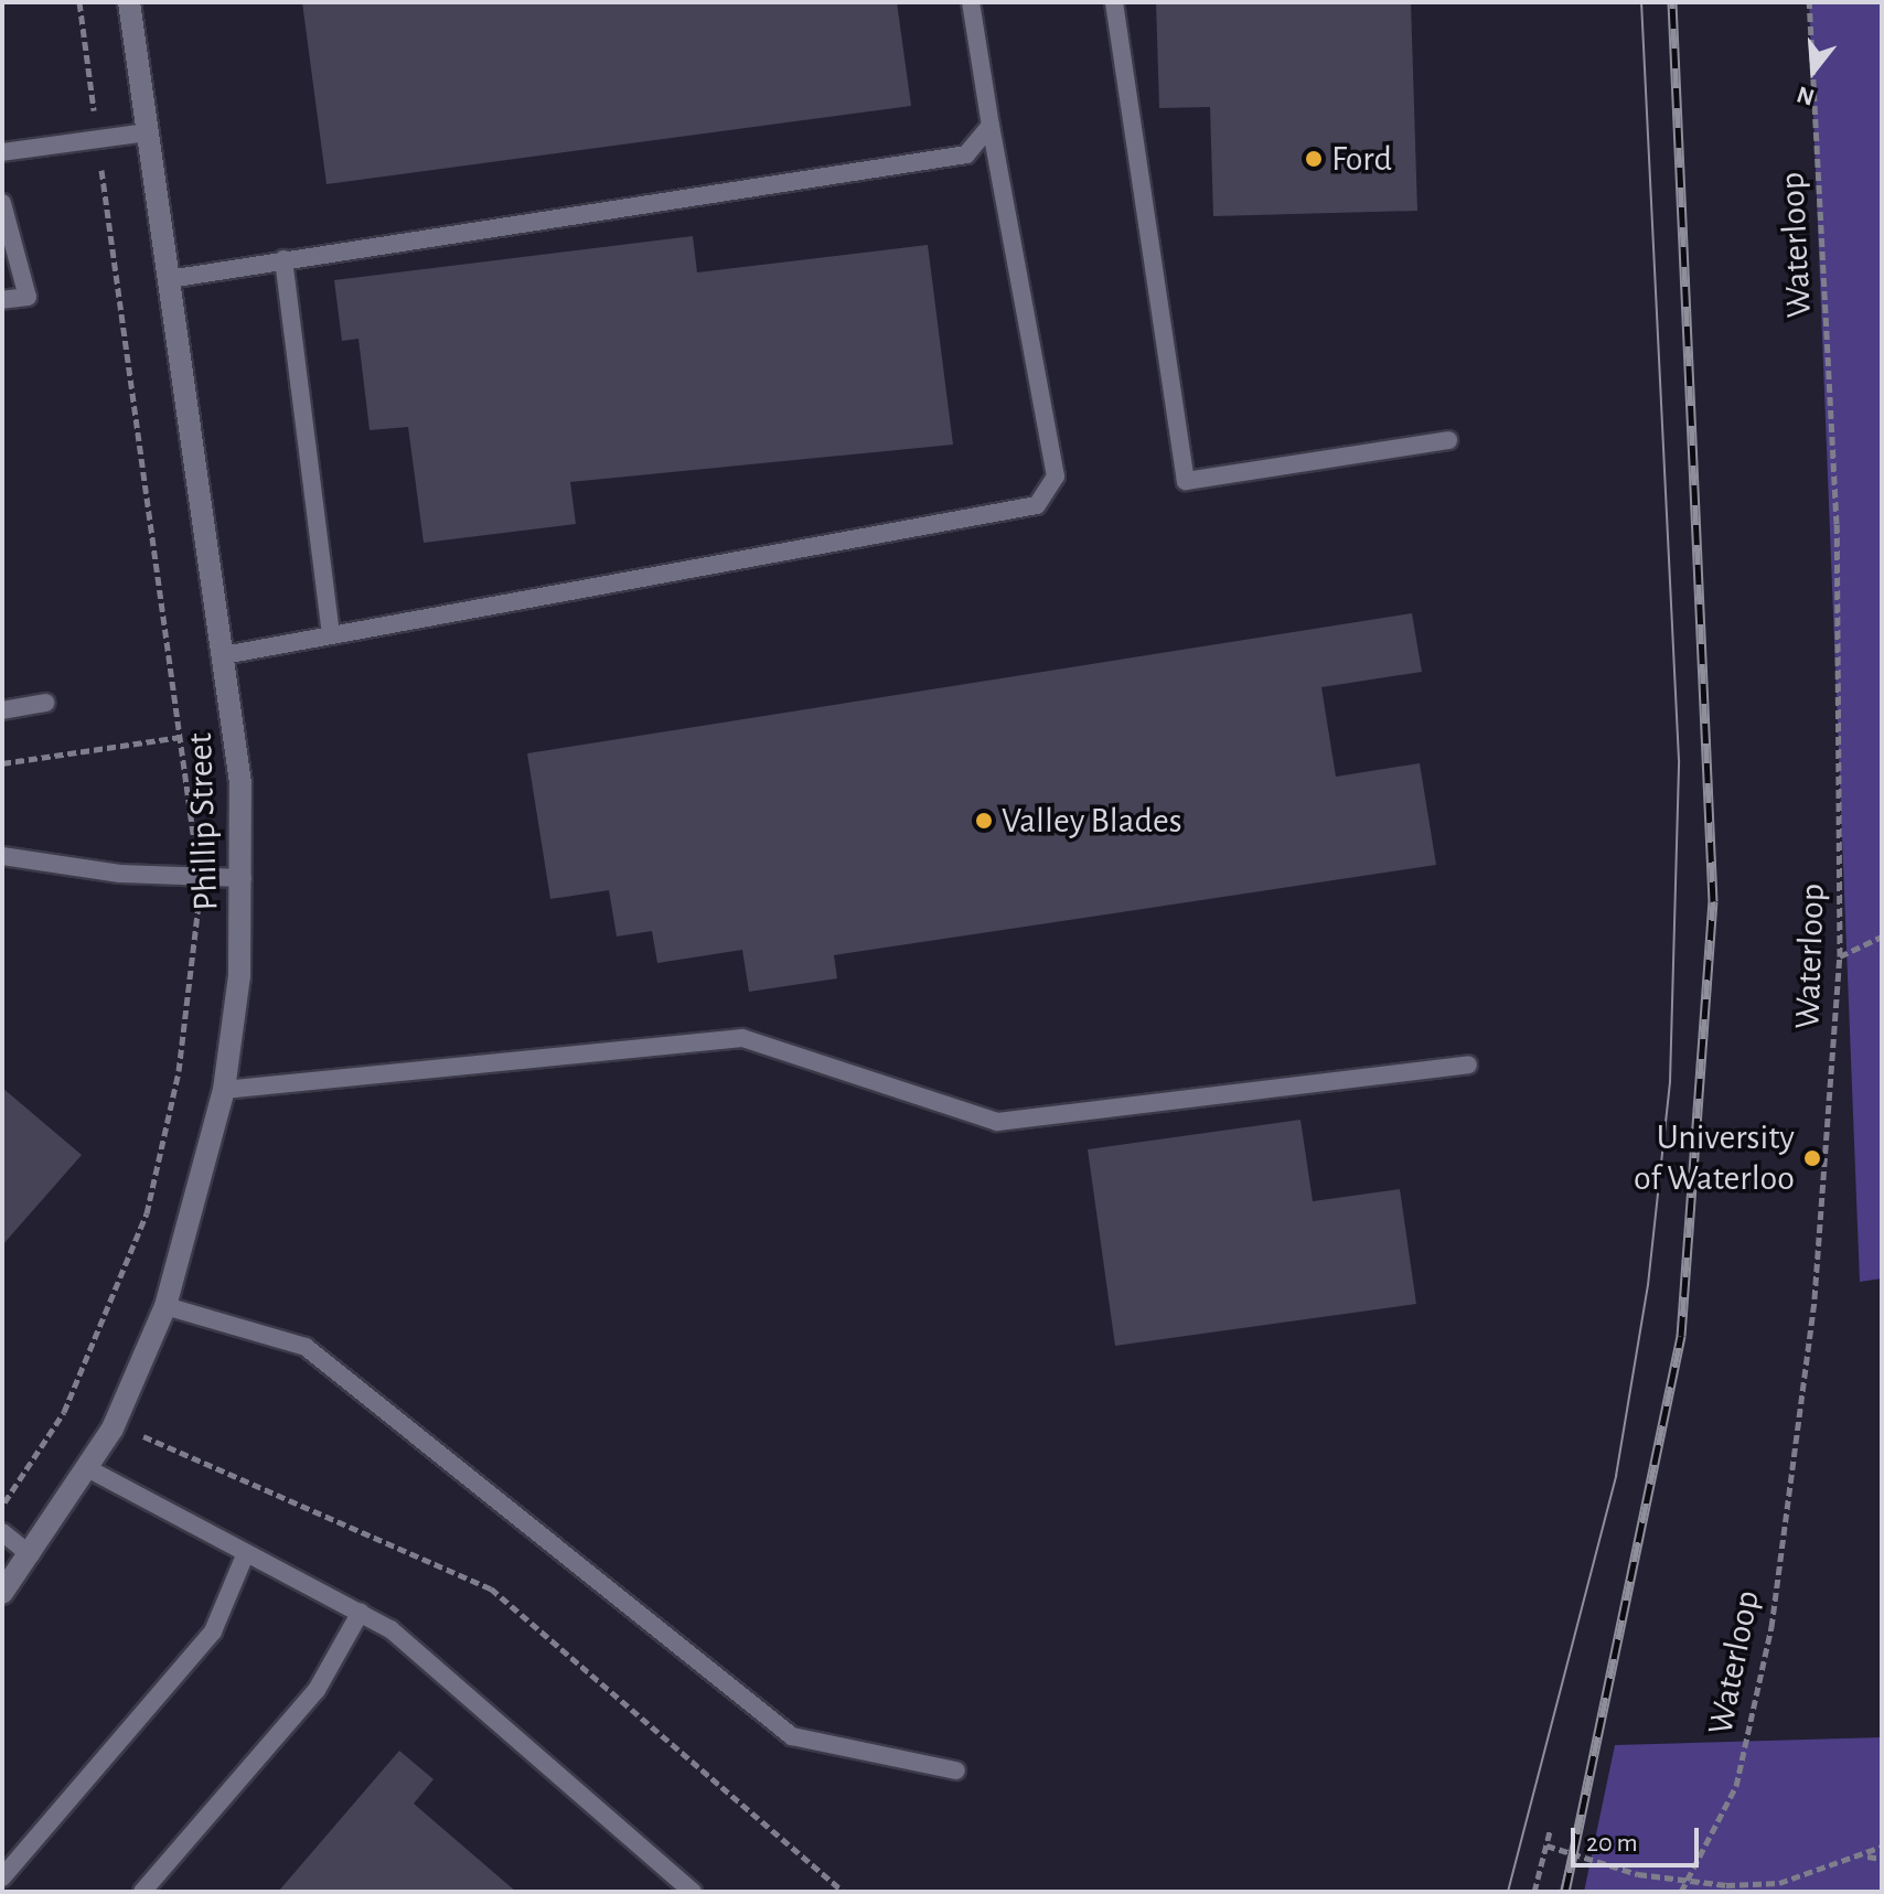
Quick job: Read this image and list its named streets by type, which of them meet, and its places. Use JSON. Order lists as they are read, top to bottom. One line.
{"streets":{"street":["Phillip Street"],"path":["Waterloop"]},"places":["Ford","Valley Blades","University of Waterloo"],"scale_bar":"20 m","north":"bottom"}
